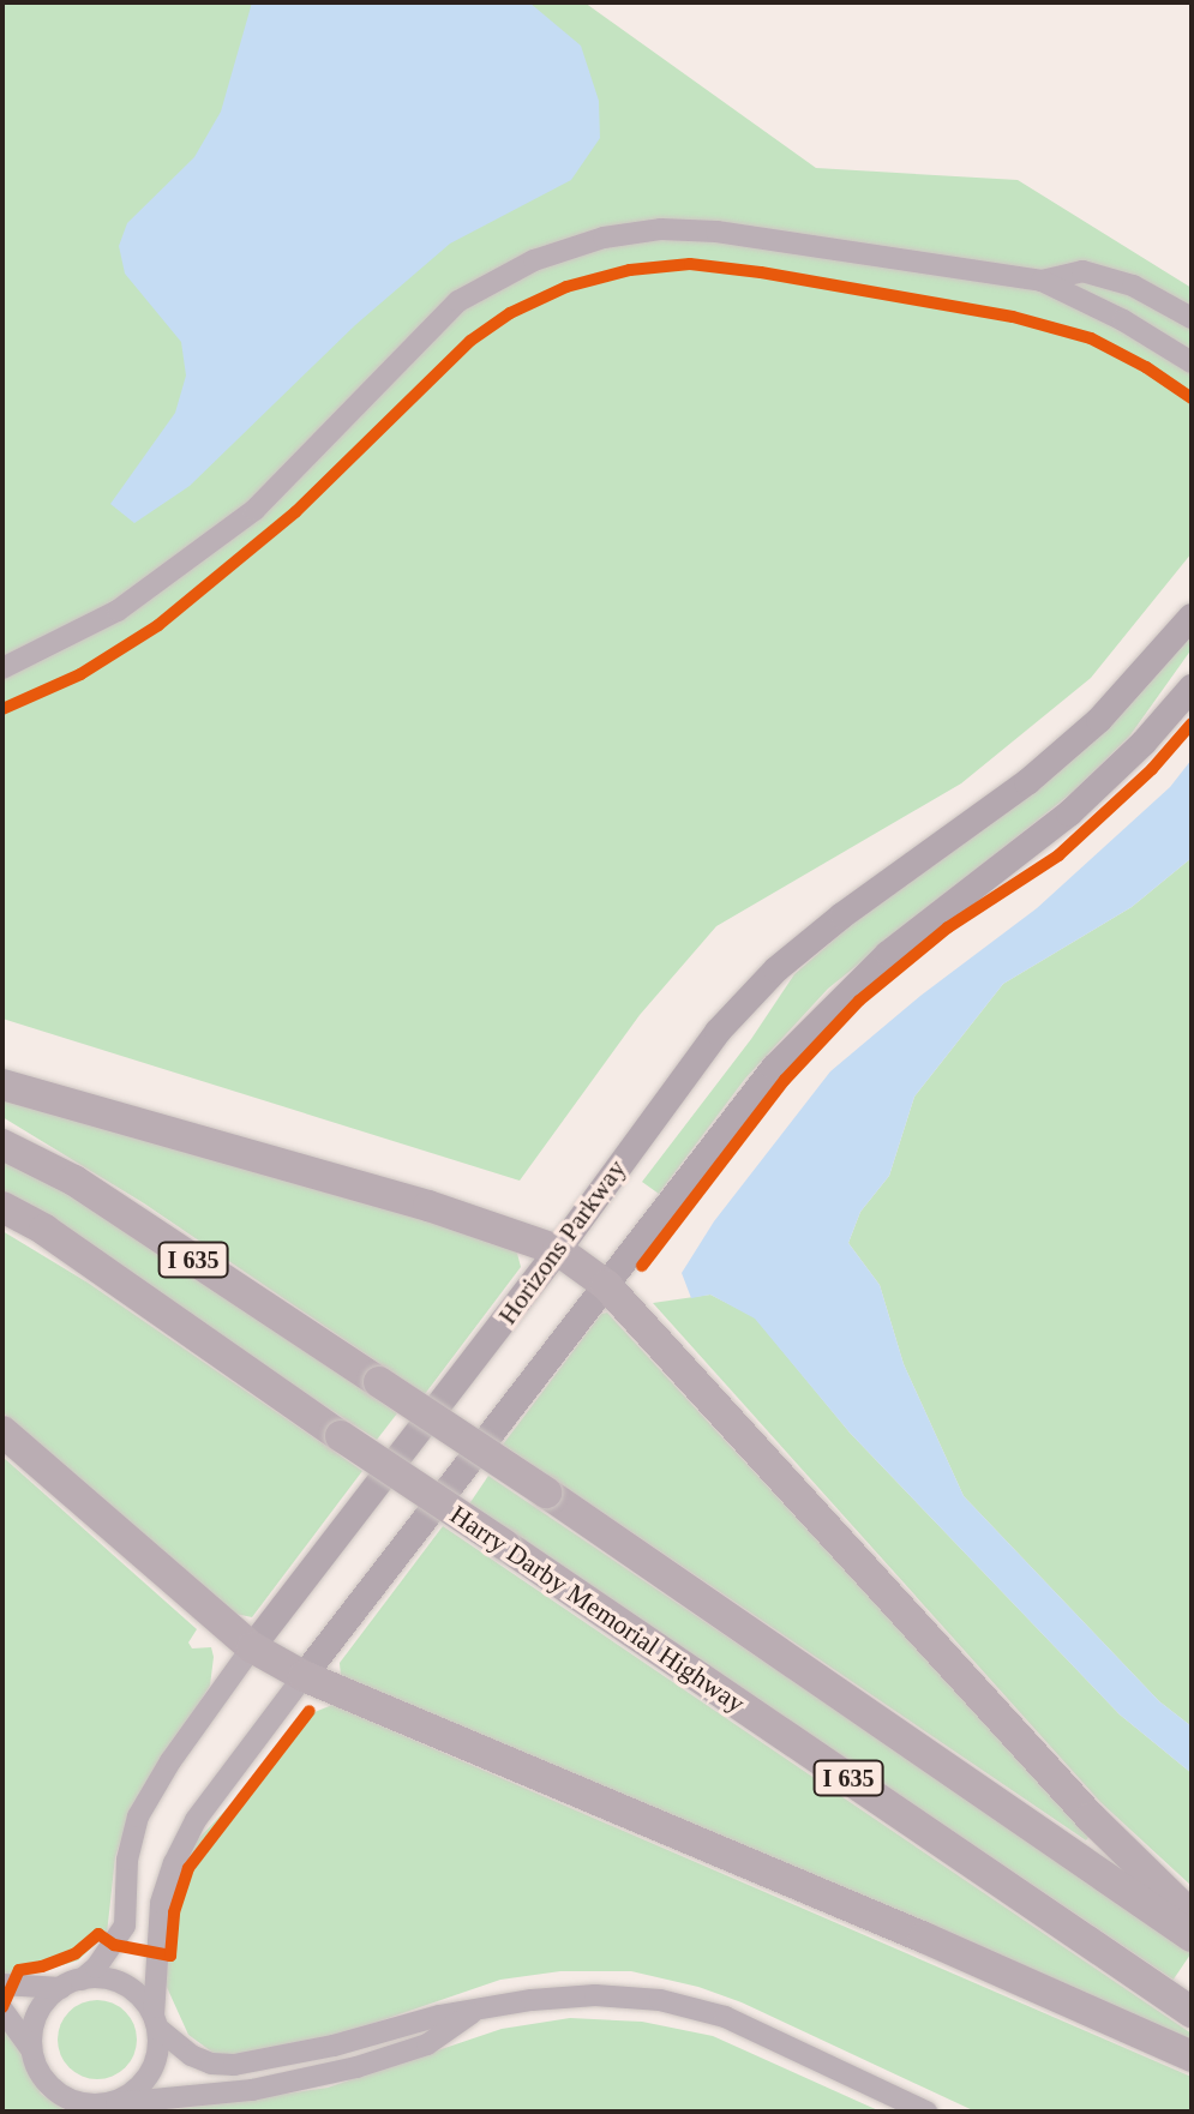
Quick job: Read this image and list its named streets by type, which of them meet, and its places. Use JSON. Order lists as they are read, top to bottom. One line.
{"streets":{"highway":["I 635","Harry Darby Memorial Highway"],"main road":["Horizons Parkway"]}}
